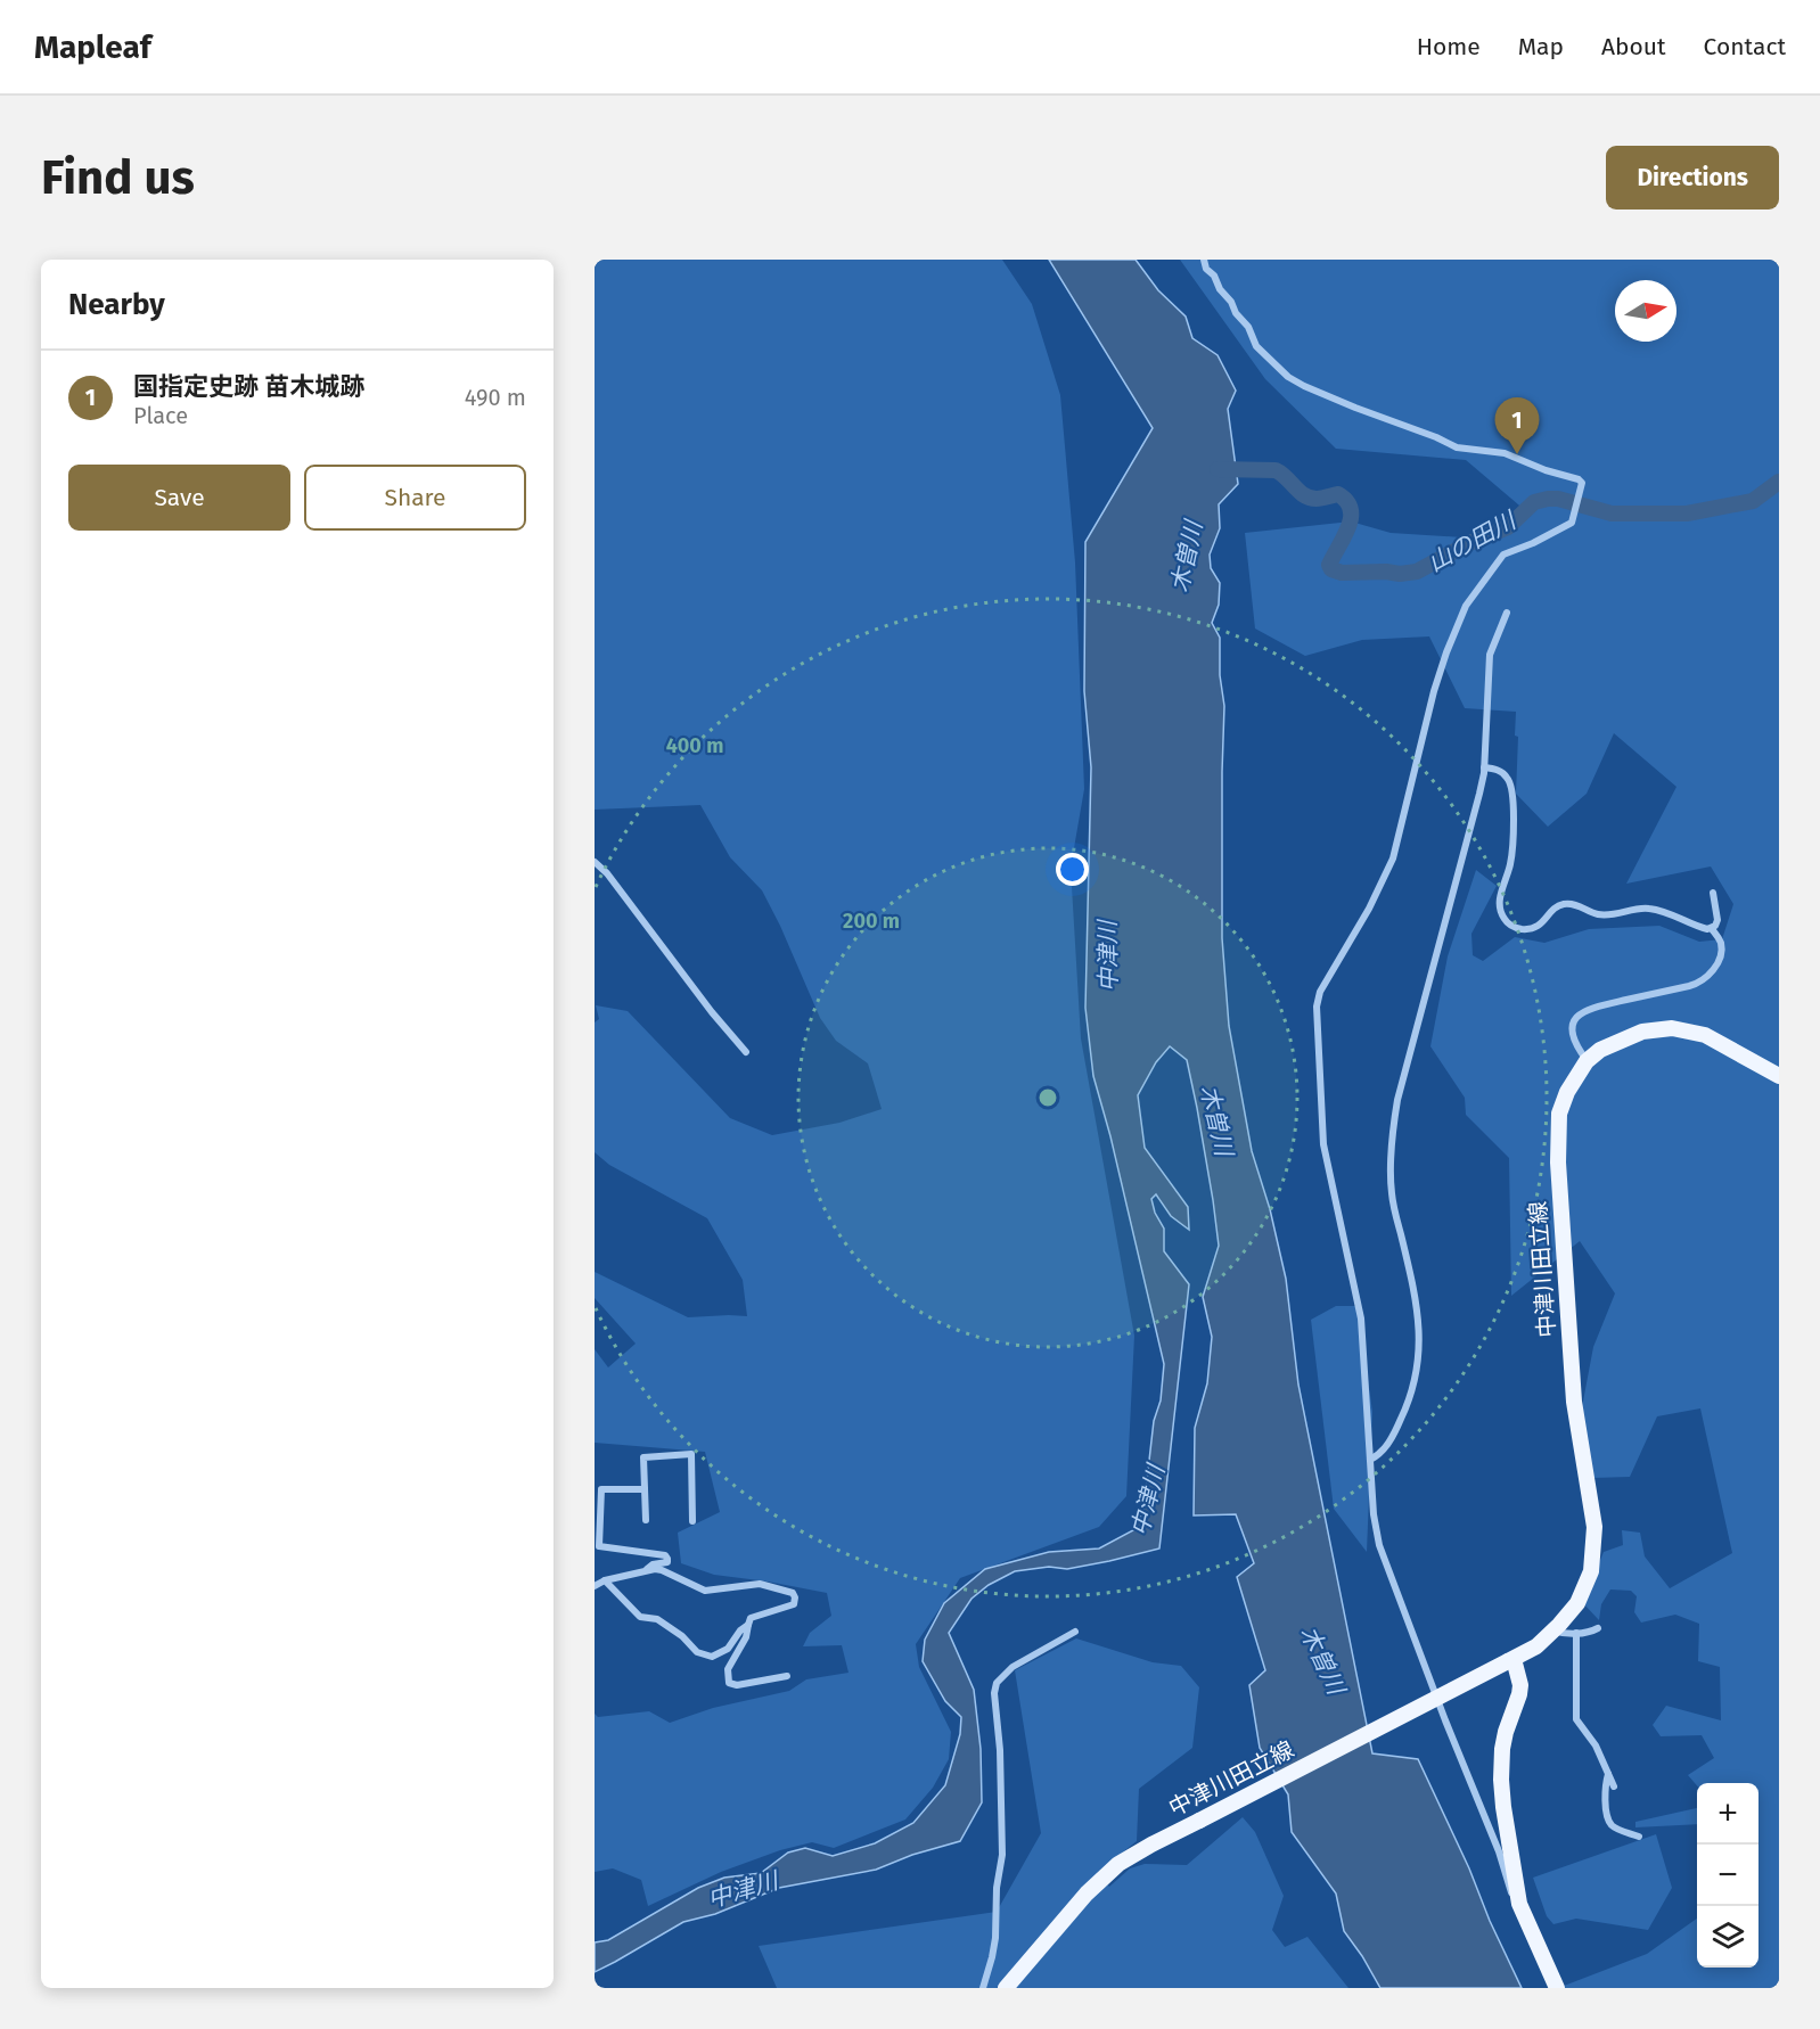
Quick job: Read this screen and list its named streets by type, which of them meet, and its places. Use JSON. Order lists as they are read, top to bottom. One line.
{"streets":{"main road":["中津川田立線"]},"water":["山の田川","木曽川","中津川"],"north":"right","page":{"header":"Mapleaf","nav":["Home","Map","About","Contact"],"buttons":["Directions",["Save","Share"]],"title":"Find us","heading":"Nearby","list":[{"mark":"1","name":"国指定史跡 苗木城跡","note":"Place","value":"490 m"}],"pins":"1","map_buttons":["+","−"]},"rings":["400 m","200 m"]}
